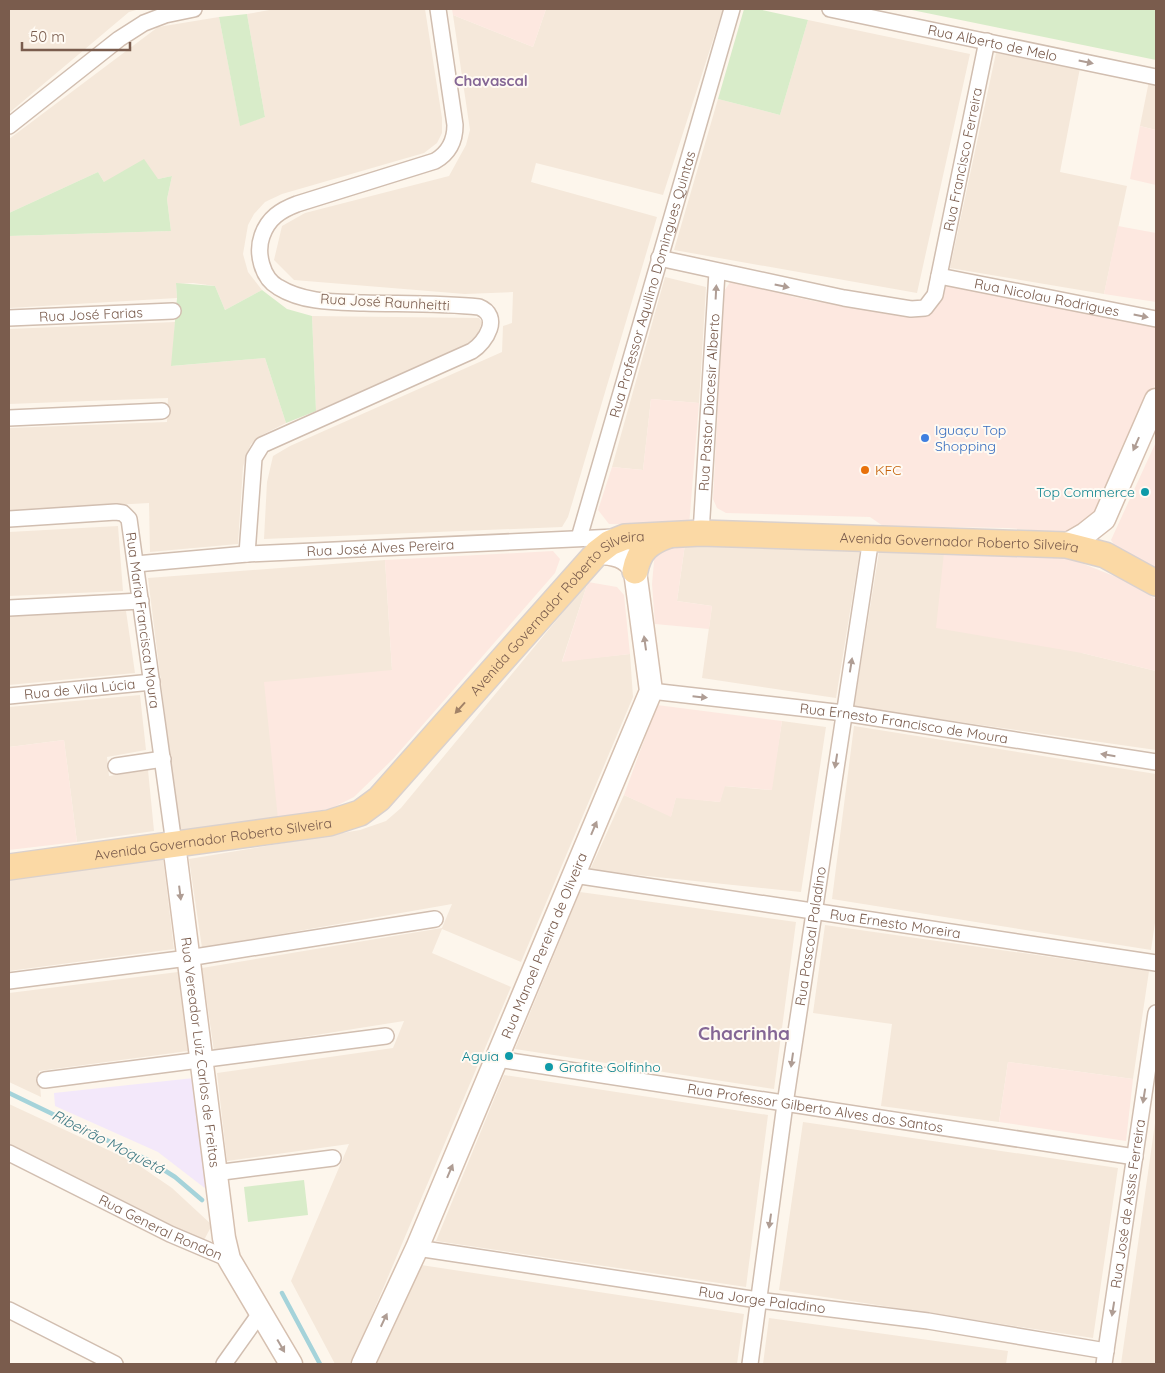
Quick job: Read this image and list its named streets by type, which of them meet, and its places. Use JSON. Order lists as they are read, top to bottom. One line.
{"streets":{"main road":["Avenida Governador Roberto Silveira"],"street":["Rua Alberto de Melo","Rua Francisco Ferreira","Rua Professor Aquilino Domingues Quintas","Rua Nicolau Rodrigues","Rua José Raunheitti","Rua José Farias","Rua Pastor Diocesir Alberto","Rua José Alves Pereira","Rua Maria Francisca Moura","Rua de Vila Lúcia","Rua Ernesto Francisco de Moura","Rua Ernesto Moreira","Rua Pascoal Paladino","Rua Manoel Pereira de Oliveira","Rua Vereador Luiz Carlos de Freitas","Rua Professor Gilberto Alves dos Santos","Rua José de Assis Ferreira","Rua General Rondon","Rua Jorge Paladino"]},"crossings":[["Rua Alberto de Melo","Rua Francisco Ferreira"],["Rua Francisco Ferreira","Rua Professor Aquilino Domingues Quintas"],["Rua Francisco Ferreira","Rua Nicolau Rodrigues"],["Rua Francisco Ferreira","Rua Pastor Diocesir Alberto"],["Rua Professor Aquilino Domingues Quintas","Avenida Governador Roberto Silveira"],["Rua Professor Aquilino Domingues Quintas","Rua José Alves Pereira"],["Rua José Raunheitti","Rua José Alves Pereira"],["Rua Pastor Diocesir Alberto","Avenida Governador Roberto Silveira"],["Avenida Governador Roberto Silveira","Rua José Alves Pereira"],["Avenida Governador Roberto Silveira","Rua Maria Francisca Moura"],["Avenida Governador Roberto Silveira","Rua Pascoal Paladino"],["Avenida Governador Roberto Silveira","Rua Vereador Luiz Carlos de Freitas"],["Rua José Alves Pereira","Rua Maria Francisca Moura"],["Rua Maria Francisca Moura","Rua de Vila Lúcia"],["Rua Maria Francisca Moura","Rua Vereador Luiz Carlos de Freitas"],["Rua Ernesto Francisco de Moura","Rua Pascoal Paladino"],["Rua Ernesto Francisco de Moura","Rua Manoel Pereira de Oliveira"],["Rua Ernesto Moreira","Rua Pascoal Paladino"],["Rua Ernesto Moreira","Rua Manoel Pereira de Oliveira"],["Rua Pascoal Paladino","Rua Professor Gilberto Alves dos Santos"],["Rua Pascoal Paladino","Rua Jorge Paladino"],["Rua Manoel Pereira de Oliveira","Rua Professor Gilberto Alves dos Santos"],["Rua Manoel Pereira de Oliveira","Rua Jorge Paladino"],["Rua Vereador Luiz Carlos de Freitas","Rua General Rondon"],["Rua Professor Gilberto Alves dos Santos","Rua José de Assis Ferreira"],["Rua José de Assis Ferreira","Rua Jorge Paladino"]],"one_way":["Rua Alberto de Melo","Rua Francisco Ferreira","Rua Nicolau Rodrigues","Rua Pastor Diocesir Alberto","Avenida Governador Roberto Silveira","Rua Manoel Pereira de Oliveira","Rua José de Assis Ferreira"],"districts":["Chavascal","Chacrinha"],"water":["Ribeirão Moquetá"],"places":["Iguaçu Top Shopping","KFC","Top Commerce","Aguia","Grafite Golfinho"],"scale_bar":"50 m"}
